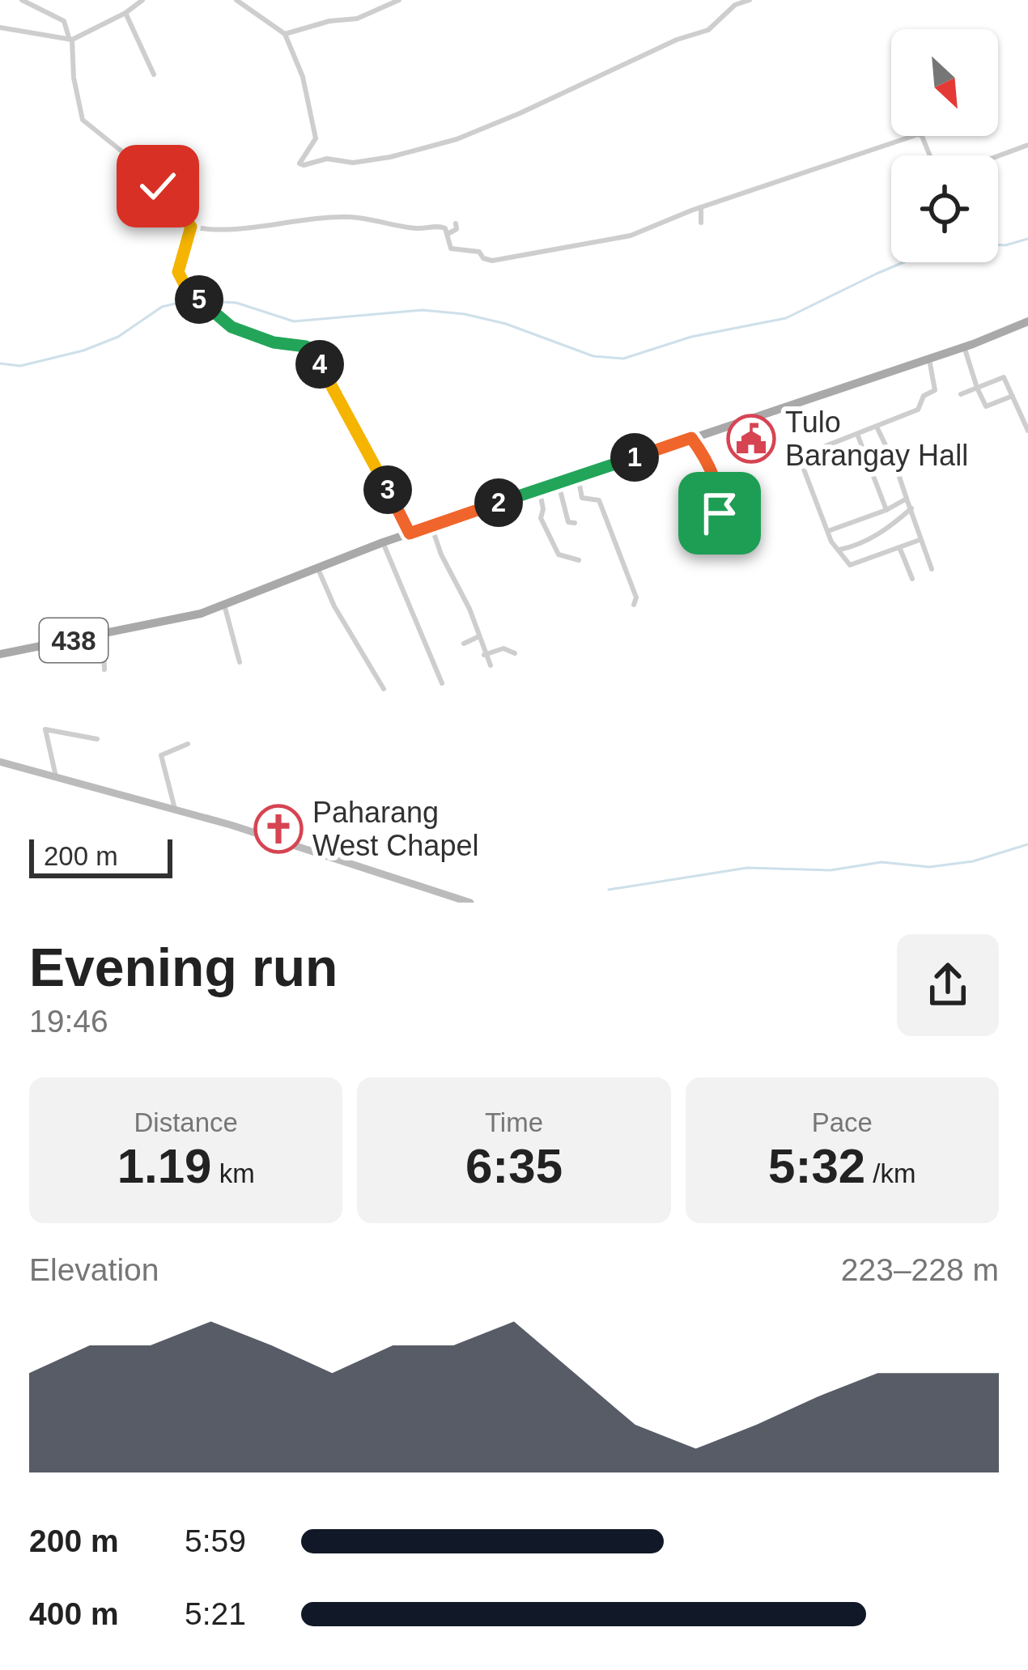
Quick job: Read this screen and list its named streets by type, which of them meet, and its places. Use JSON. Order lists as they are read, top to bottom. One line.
{"streets":{"main road":["438"]},"places":{"public building":["Tulo Barangay Hall"],"church":["Paharang West Chapel"]},"scale_bar":"200 m","north":"bottom right","page":{"pins":["5","4","1","3","2"],"scale":"200 m","heading":["Evening run","19:46"],"stats":[["Distance","1.19 km"],["Time","6:35"],["Pace","5:32 /km"]],"chart":["Elevation","223–228 m"],"list":[{"name":"200 m","note":"5:59"},{"name":"400 m","note":"5:21"}]}}
